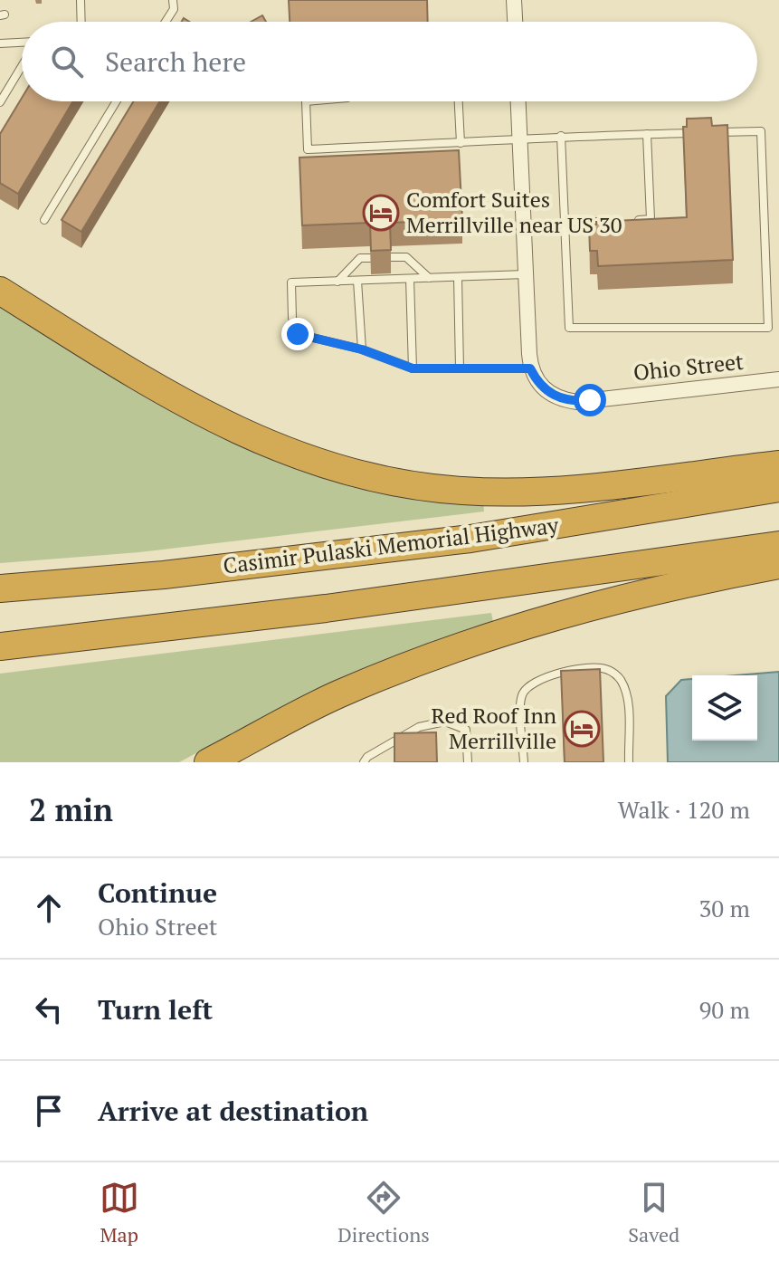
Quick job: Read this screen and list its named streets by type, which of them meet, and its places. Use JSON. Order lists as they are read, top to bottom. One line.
{"streets":{"highway":["Casimir Pulaski Memorial Highway"],"street":["Ohio Street"]},"places":{"hotel":["Comfort Suites Merrillville near US 30","Red Roof Inn Merrillville"]},"page":{"search":"Search here","heading":["2 min","Walk · 120 m"],"list":[["Continue","Ohio Street","30 m"],["Turn left","90 m"],"Arrive at destination"],"nav":["Map","Directions","Saved"]}}
